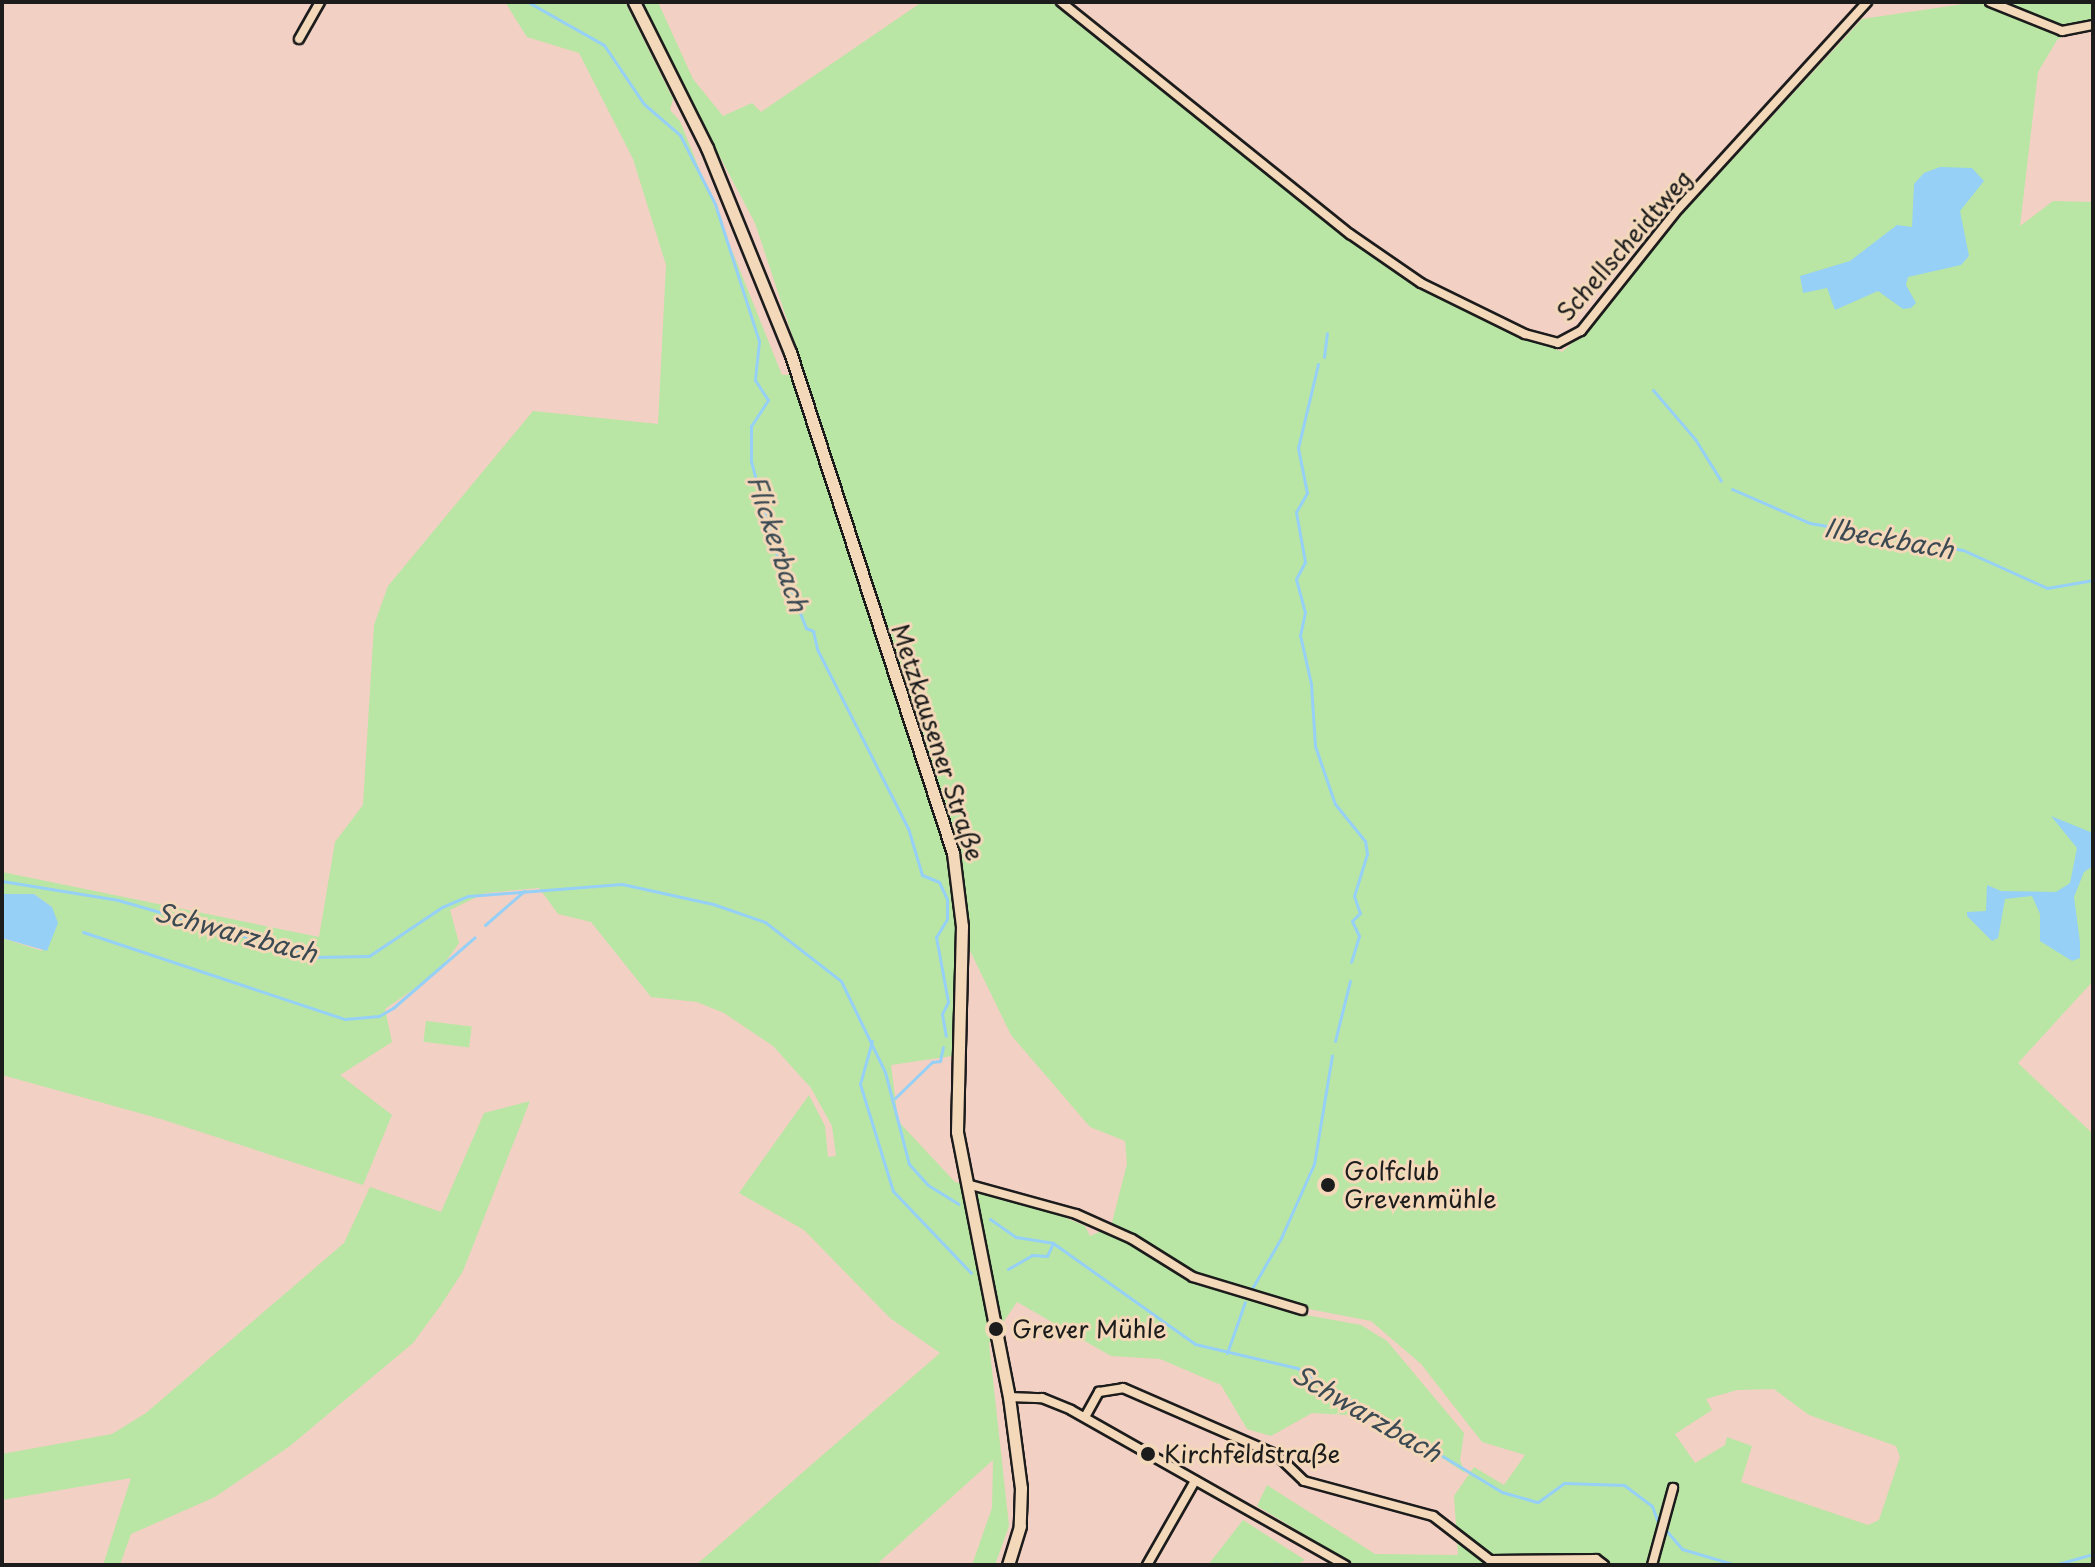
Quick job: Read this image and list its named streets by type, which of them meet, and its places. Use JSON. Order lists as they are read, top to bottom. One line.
{"streets":{"main road":["Metzkausener Straße"],"street":["Schellscheidtweg"]},"water":["Ilbeckbach","Flickerbach","Schwarzbach"],"places":["Golfclub Grevenmühle","Grever Mühle","Kirchfeldstraße"]}
